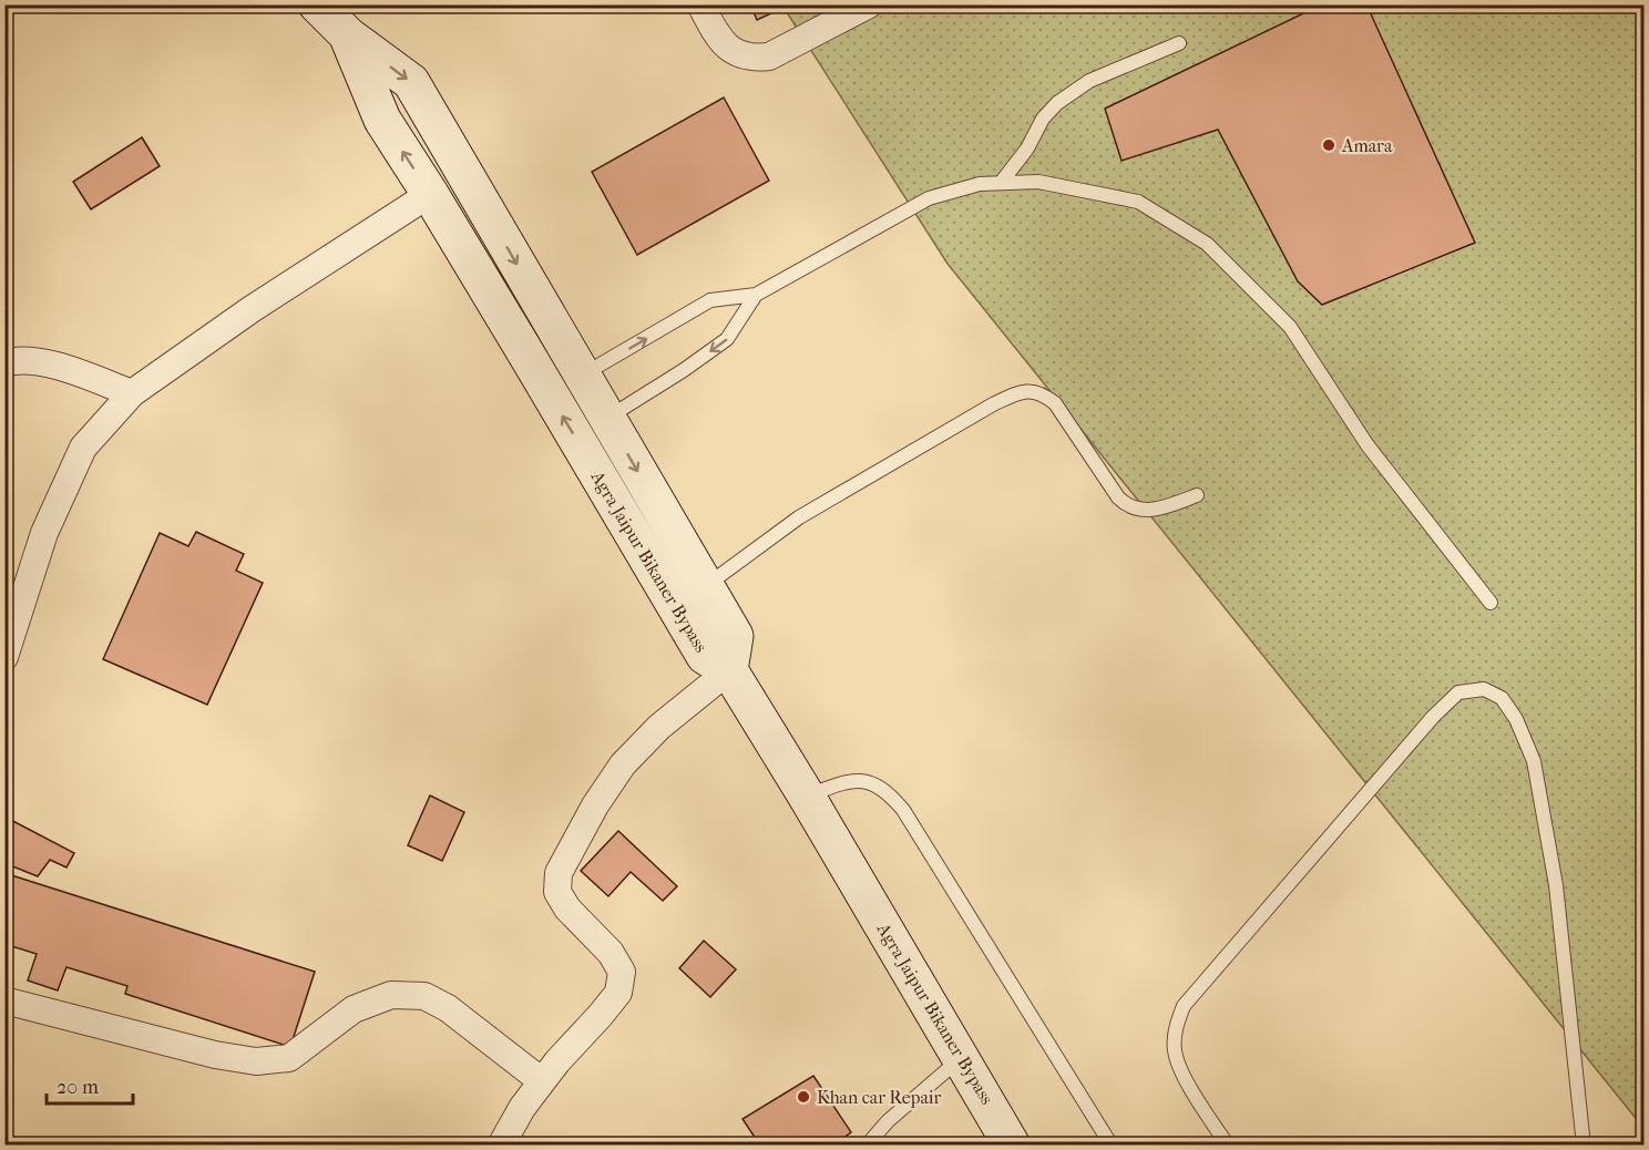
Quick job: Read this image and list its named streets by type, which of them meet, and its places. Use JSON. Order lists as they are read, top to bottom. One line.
{"streets":{"main road":["Agra Jaipur Bikaner Bypass"]},"places":["Amara","Khan car Repair"],"scale_bar":"20 m"}
